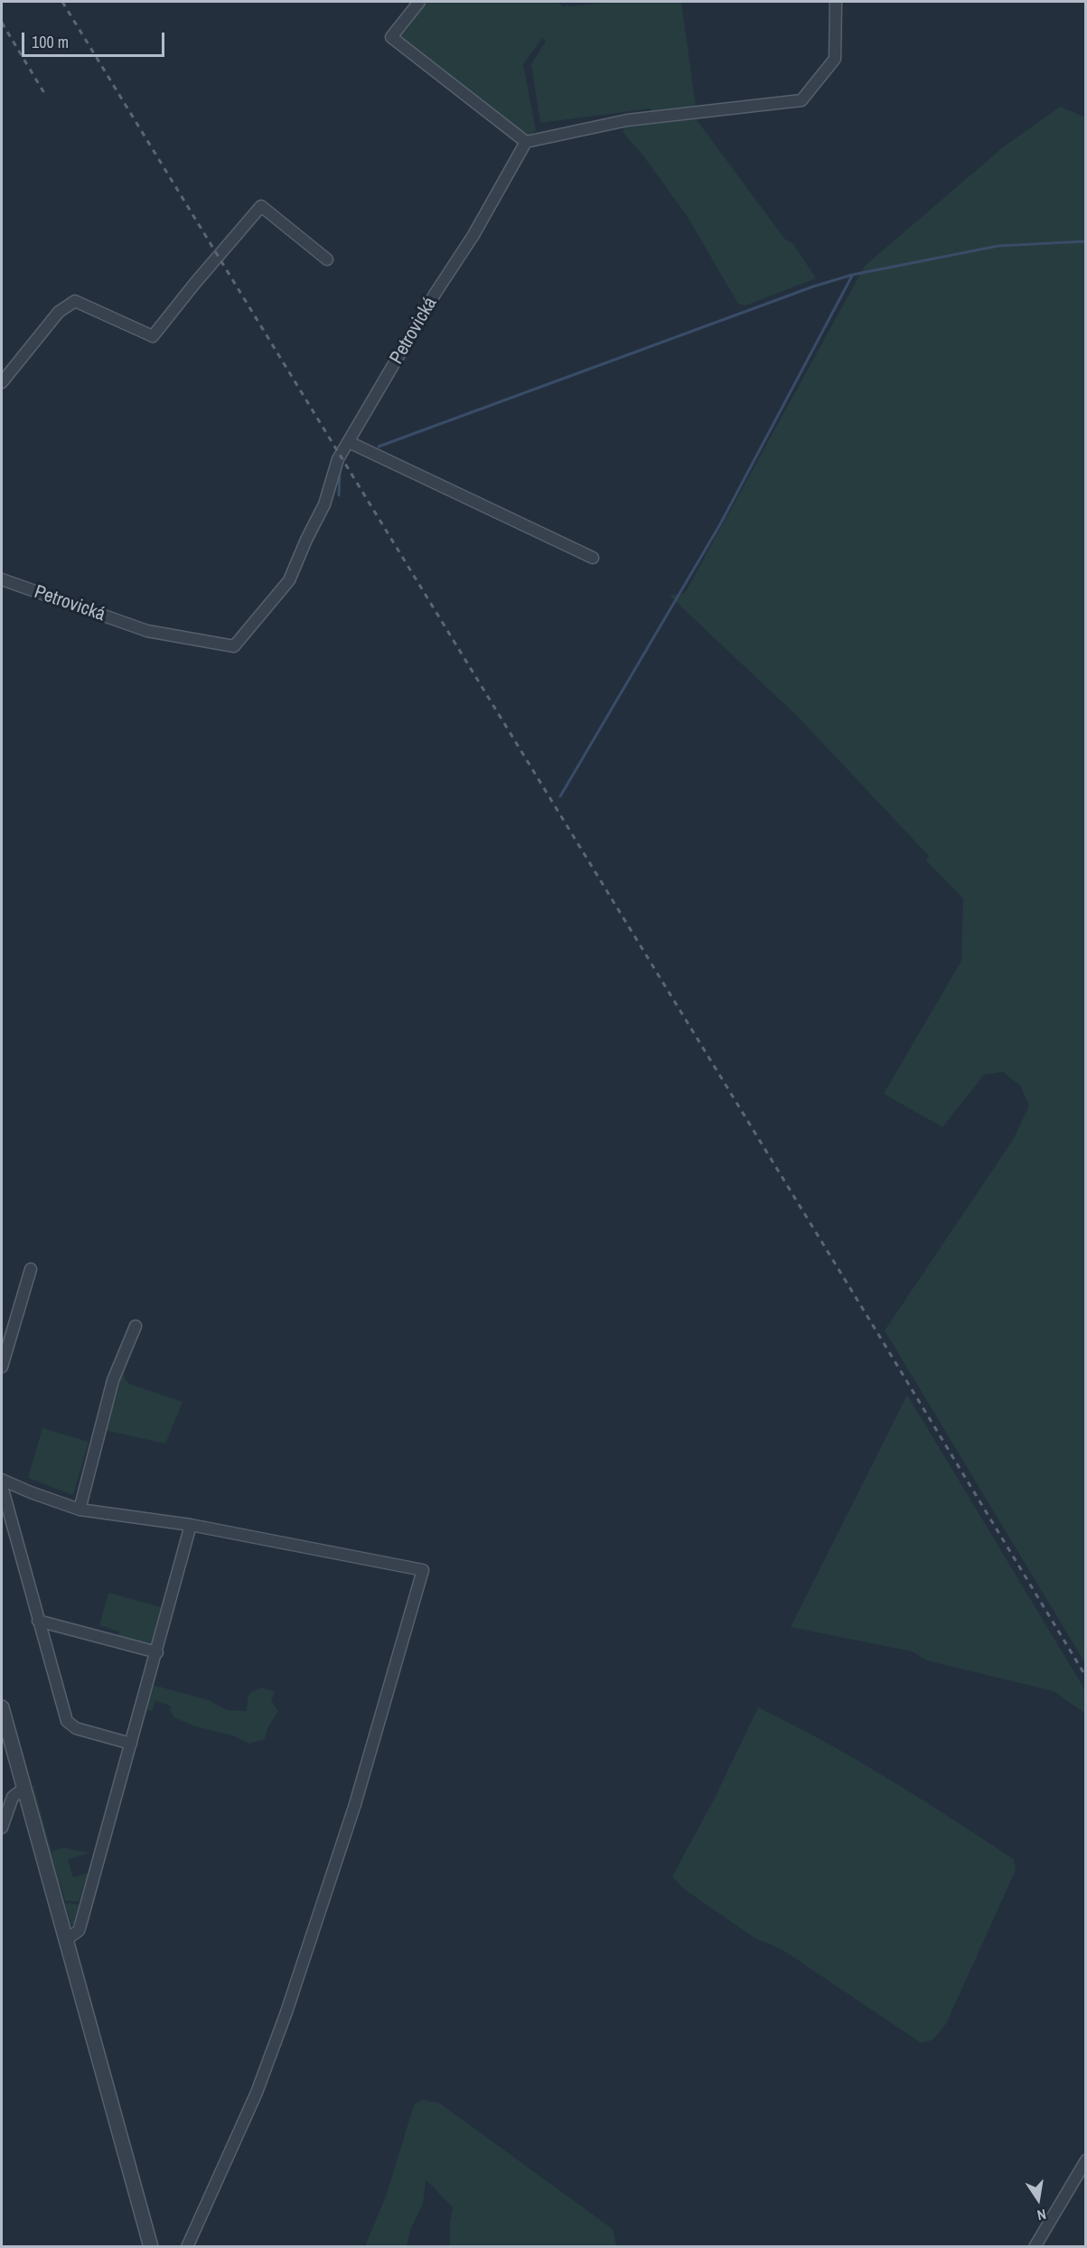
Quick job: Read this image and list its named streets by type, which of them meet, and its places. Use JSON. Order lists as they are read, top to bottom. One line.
{"streets":{"street":["Petrovická"]},"scale_bar":"100 m","north":"bottom"}
